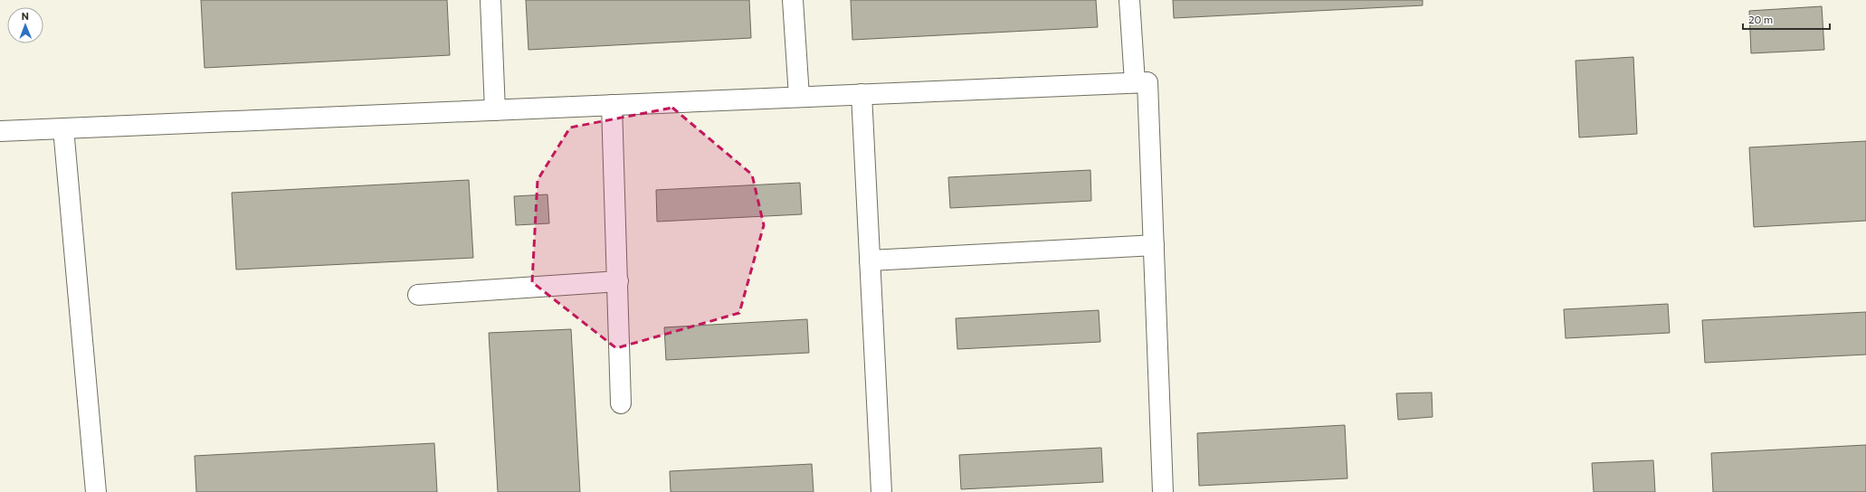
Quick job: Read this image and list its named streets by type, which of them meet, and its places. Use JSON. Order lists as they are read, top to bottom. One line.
{"scale_bar":"20 m","north":"top"}
